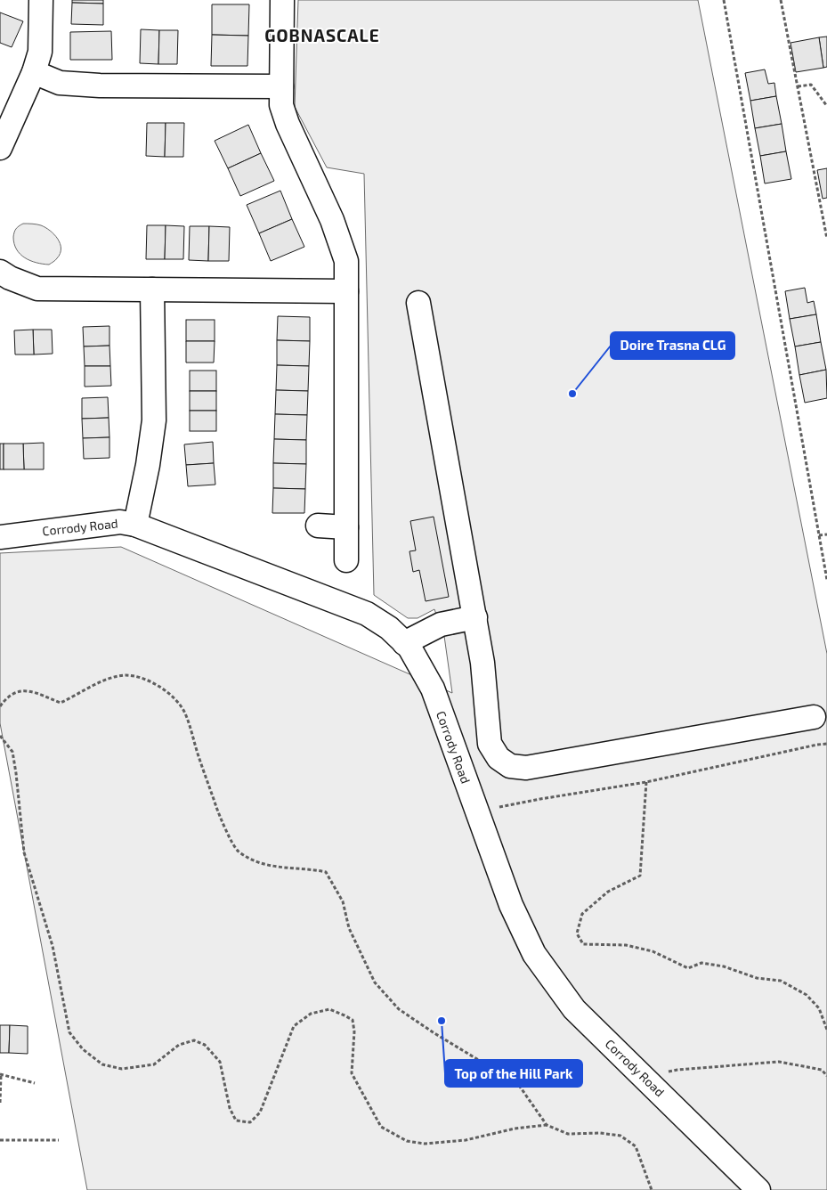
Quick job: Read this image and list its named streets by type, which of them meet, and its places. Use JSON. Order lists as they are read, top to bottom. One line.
{"streets":{"street":["Corrody Road"]},"districts":["GOBNASCALE"],"places":["Doire Trasna CLG","Top of the Hill Park"]}
